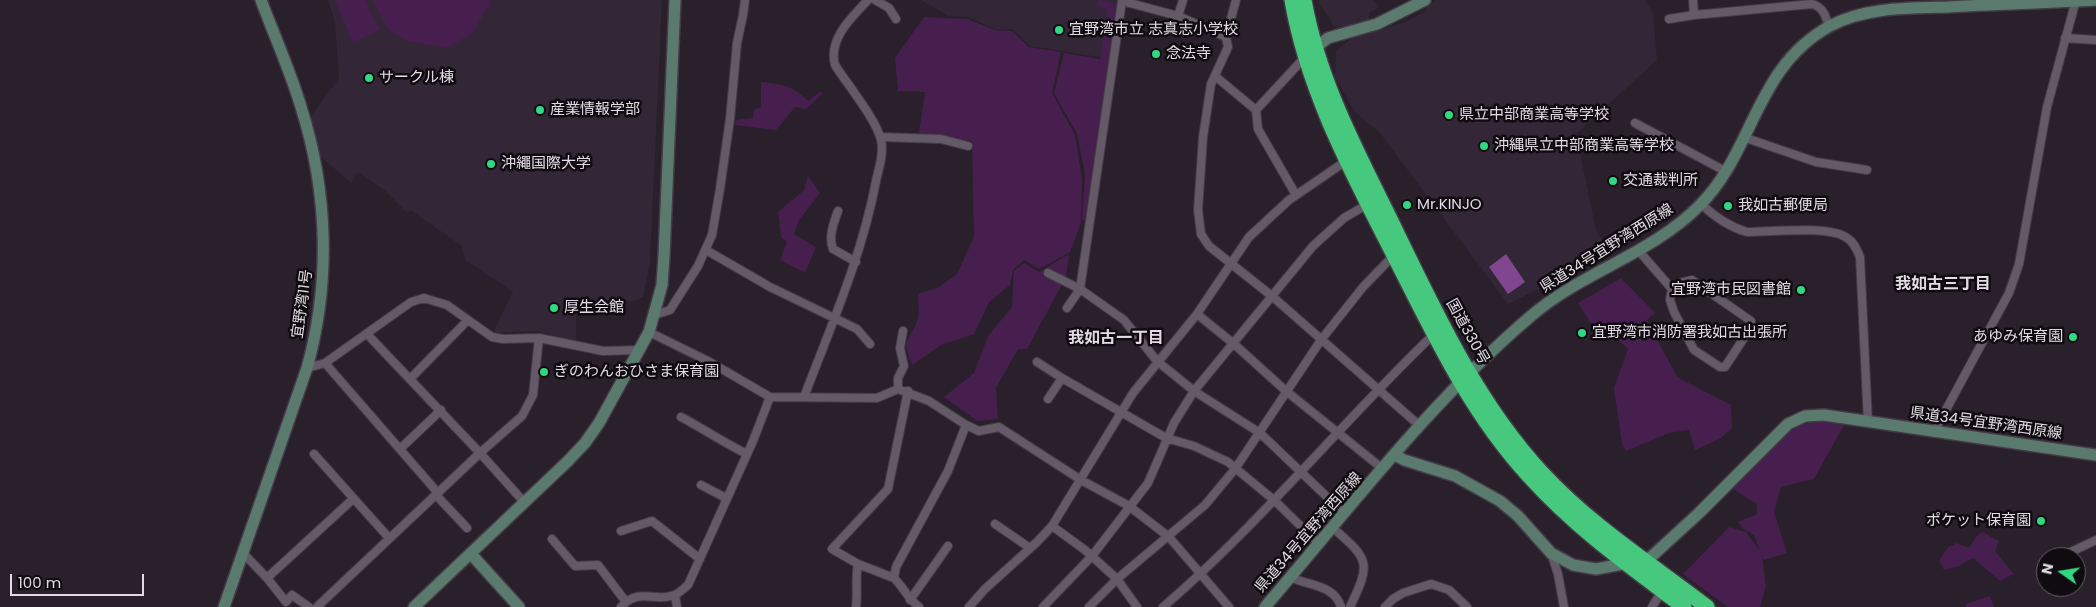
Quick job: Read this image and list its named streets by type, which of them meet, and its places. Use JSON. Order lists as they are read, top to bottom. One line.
{"streets":{"highway":["国道330号"],"main road":["県道34号宜野湾西原線","宜野湾11号"]},"crossings":[["県道34号宜野湾西原線","国道330号"]],"districts":["我如古三丁目","我如古一丁目"],"places":["宜野湾市立 志真志小学校","念法寺","サークル棟","産業情報学部","県立中部商業高等学校","沖縄県立中部商業高等学校","沖繩国際大学","交通裁判所","Mr.KINJO","我如古郵便局","宜野湾市民図書館","厚生会館","宜野湾市消防署我如古出張所","あゆみ保育園","ぎのわんおひさま保育園","ポケット保育園"],"scale_bar":"100 m","north":"left"}
